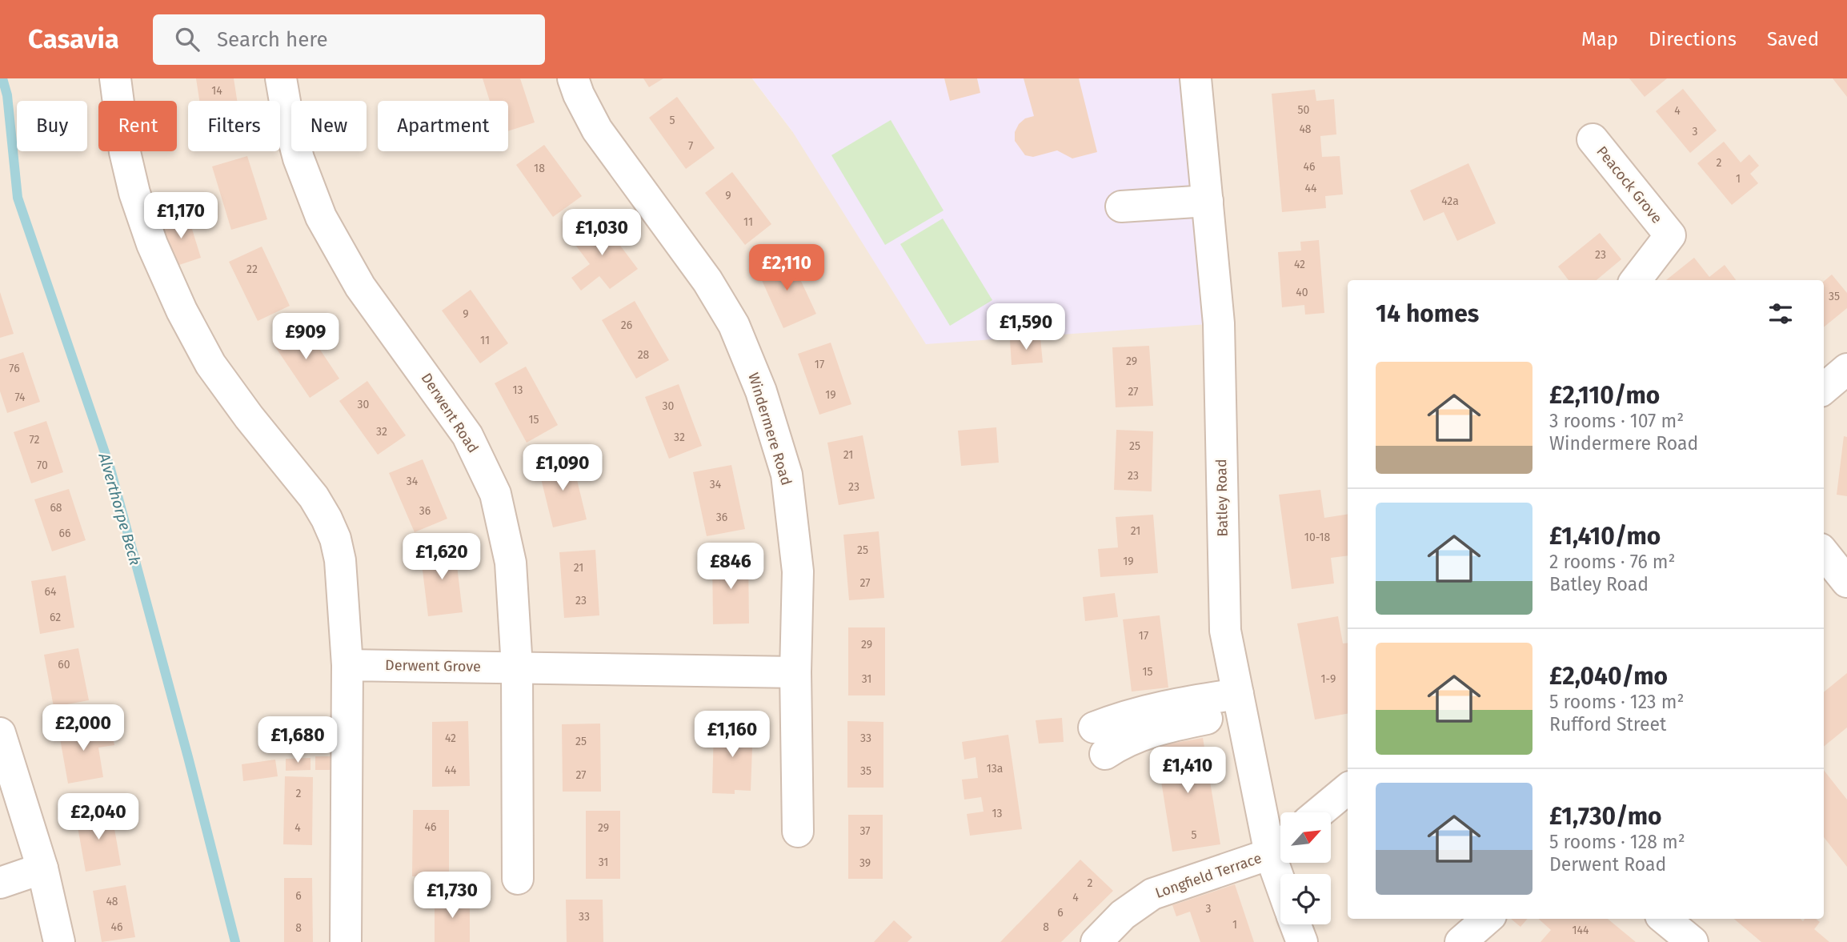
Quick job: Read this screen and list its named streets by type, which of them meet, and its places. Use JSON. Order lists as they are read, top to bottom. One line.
{"streets":{"street":["Peacock Grove","Derwent Road","Windermere Road","Batley Road","Derwent Grove","Longfield Terrace"]},"crossings":[["Derwent Road","Derwent Grove"],["Windermere Road","Derwent Grove"],["Batley Road","Longfield Terrace"]],"water":["Alverthorpe Beck"],"house_numbers":["14","50","4","5","48","3","7","2","46","18","1","44","9","42a","11","23","42","22","40","35","9","26","11","28","29","17","76","13","27","19","74","30","30","15","32","32","72","25","21","70","23","34","34","23","68","36","36","21","66","10-18","25","19","21","27","64","23","62","17","29","60","15","31","1-9","42","33","25","13a","44","35","27","2","13","46","4","29","37","5","31","39","2","6","4","48","3","6","33","1","46","8","8","144"],"north":"top right","page":{"header":"Casavia","search":"Search here","nav":["Map","Directions","Saved"],"chip":["Buy","Rent","Filters","New","Apartment"],"price":["£1,170","£1,030","£2,110","£1,590","£909","£1,090","£1,620","£846","£2,000","£1,160","£1,680","£1,410","£2,040","£1,730"],"heading":"14 homes","list":[{"name":"£2,110/mo","note":"3 rooms · 107 m² · Windermere Road"},{"name":"£1,410/mo","note":"2 rooms · 76 m² · Batley Road"},{"name":"£2,040/mo","note":"5 rooms · 123 m² · Rufford Street"},{"name":"£1,730/mo","note":"5 rooms · 128 m² · Derwent Road"}]}}
